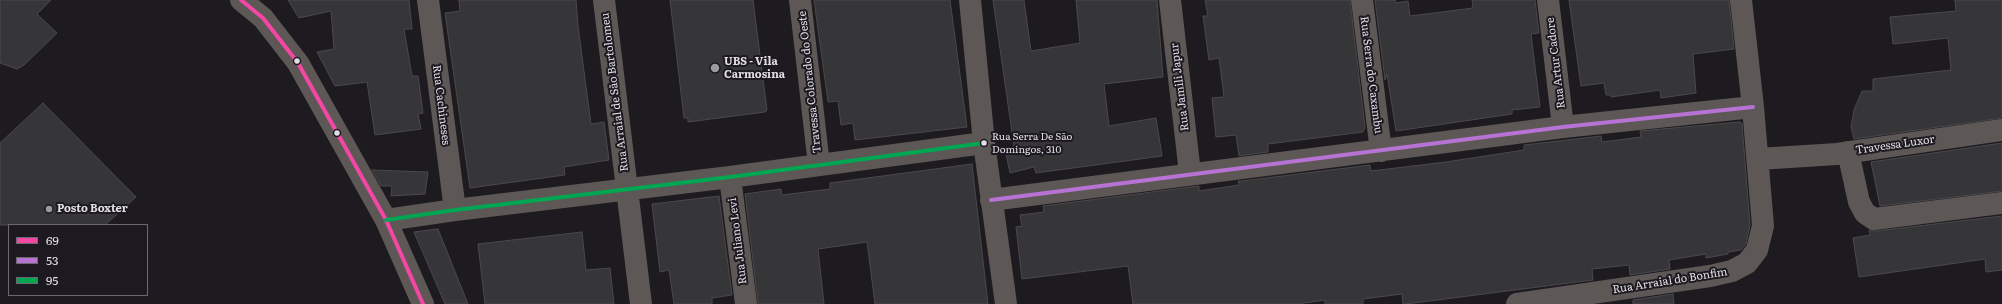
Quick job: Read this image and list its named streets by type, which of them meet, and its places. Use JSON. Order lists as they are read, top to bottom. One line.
{"streets":{"street":["Rua Artur Cadore","Rua Serra do Caxambu","Travessa Colorado do Oeste","Rua Jamili Japur","Rua Arraial de São Bartolomeu","Rua Cachineses","Travessa Luxor","Rua Juliano Levi","Rua Arraial do Bonfim"]},"places":["UBS - Vila Carmosina","Rua Serra De São Domingos, 310","Posto Boxter"],"lines":["transit line 69","transit line 53","transit line 95"],"legend":["69","53","95"]}
